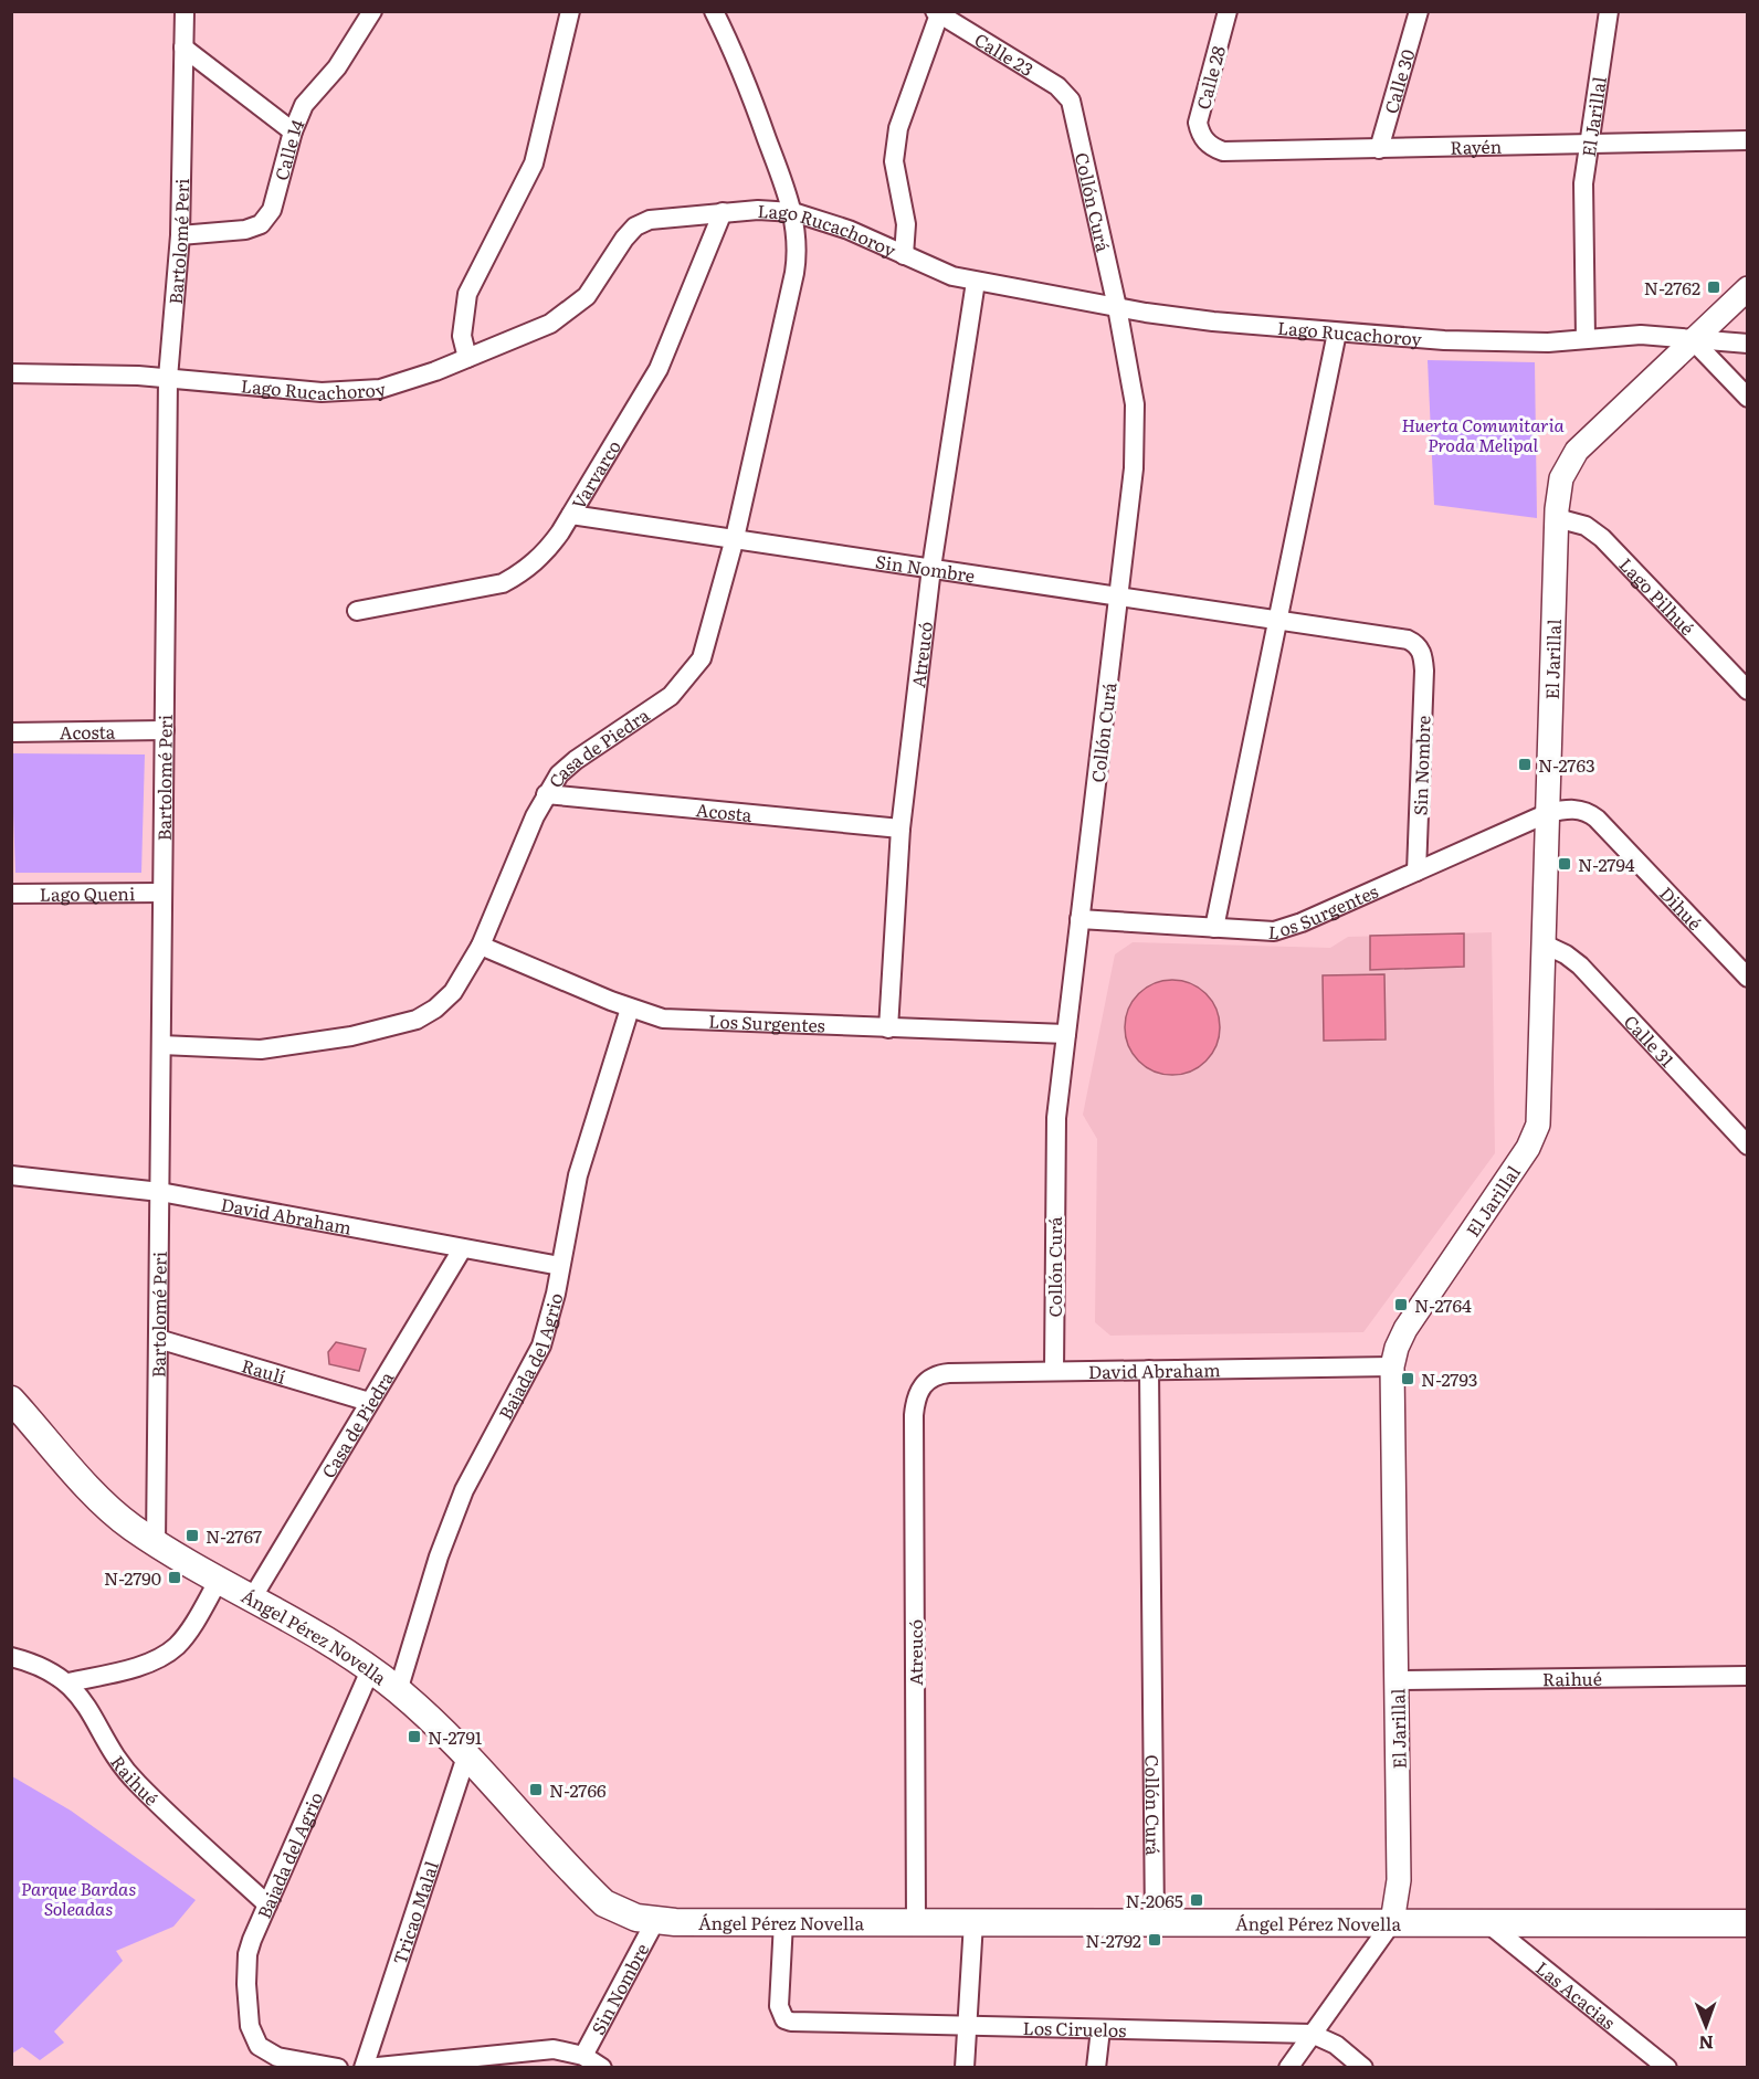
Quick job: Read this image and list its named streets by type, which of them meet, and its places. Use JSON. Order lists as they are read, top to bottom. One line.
{"streets":{"main road":["Ángel Pérez Novella"],"street":["Calle 23","Calle 28","Calle 30","El Jarillal","Rayén","Calle 14","Collón Curá","Lago Rucachoroy","Bartolomé Peri","Varvarco","Sin Nombre","Lago Pilhué","Atreucó","Acosta","Casa de Piedra","Lago Queni","Los Surgentes","Dihué","Calle 31","David Abraham","Bajada del Agrio","Raulí","Raihué","Tricao Malal","Las Acacias","Los Ciruelos"]},"crossings":[["Calle 23","Collón Curá"],["Calle 28","Rayén"],["Calle 30","Rayén"],["El Jarillal","Rayén"],["El Jarillal","Lago Rucachoroy"],["El Jarillal","Lago Pilhué"],["El Jarillal","Los Surgentes"],["El Jarillal","Dihué"],["El Jarillal","Calle 31"],["El Jarillal","David Abraham"],["El Jarillal","Ángel Pérez Novella"],["El Jarillal","Raihué"],["El Jarillal","Los Ciruelos"],["Calle 14","Bartolomé Peri"],["Collón Curá","Lago Rucachoroy"],["Collón Curá","Sin Nombre"],["Collón Curá","Los Surgentes"],["Collón Curá","David Abraham"],["Collón Curá","Ángel Pérez Novella"],["Lago Rucachoroy","Bartolomé Peri"],["Lago Rucachoroy","Varvarco"],["Lago Rucachoroy","Atreucó"],["Lago Rucachoroy","Casa de Piedra"],["Bartolomé Peri","Acosta"],["Bartolomé Peri","Casa de Piedra"],["Bartolomé Peri","Lago Queni"],["Bartolomé Peri","David Abraham"],["Bartolomé Peri","Raulí"],["Bartolomé Peri","Ángel Pérez Novella"],["Varvarco","Sin Nombre"],["Sin Nombre","Atreucó"],["Sin Nombre","Casa de Piedra"],["Sin Nombre","Los Surgentes"],["Sin Nombre","Ángel Pérez Novella"],["Atreucó","Acosta"],["Atreucó","Los Surgentes"],["Atreucó","David Abraham"],["Atreucó","Ángel Pérez Novella"],["Acosta","Casa de Piedra"],["Casa de Piedra","Los Surgentes"],["Casa de Piedra","David Abraham"],["Casa de Piedra","Raulí"],["Casa de Piedra","Ángel Pérez Novella"],["Los Surgentes","Dihué"],["Los Surgentes","Bajada del Agrio"],["David Abraham","Bajada del Agrio"],["Bajada del Agrio","Ángel Pérez Novella"],["Bajada del Agrio","Raihué"],["Ángel Pérez Novella","Tricao Malal"],["Ángel Pérez Novella","Las Acacias"],["Ángel Pérez Novella","Los Ciruelos"]],"parks":["Huerta Comunitaria Proda Melipal","Parque Bardas Soleadas"],"places":{"transit":["N-2762","N-2763","N-2794","N-2764","N-2793","N-2767","N-2790","N-2791","N-2766","N-2065","N-2792"]},"north":"bottom"}
